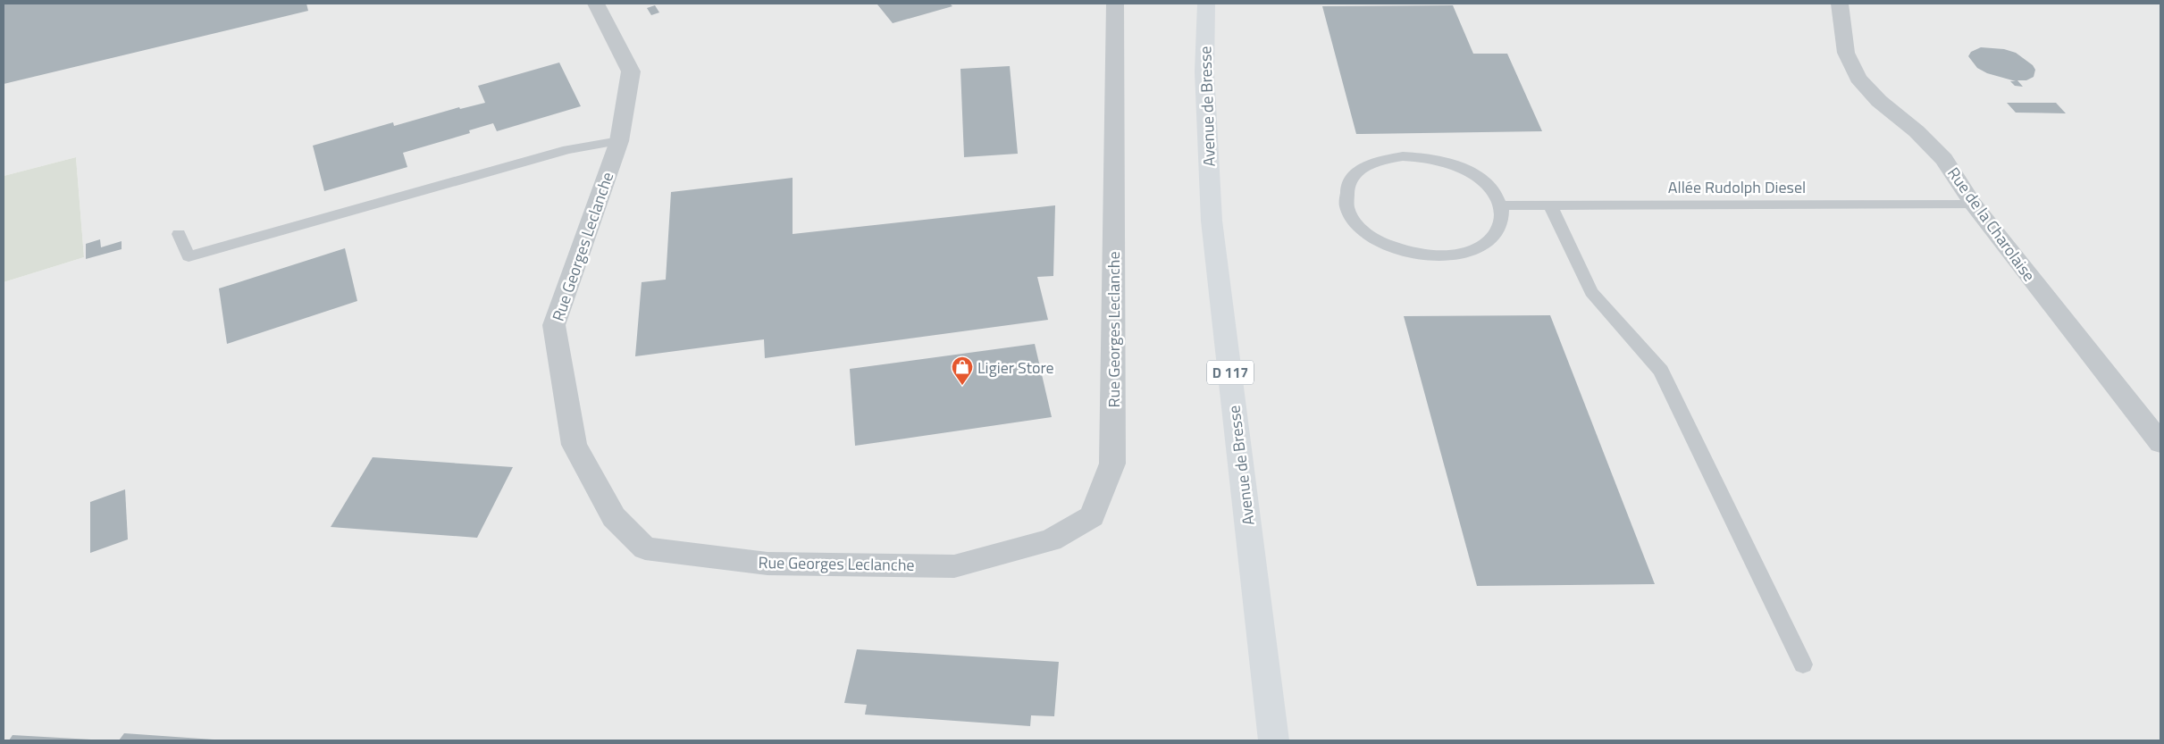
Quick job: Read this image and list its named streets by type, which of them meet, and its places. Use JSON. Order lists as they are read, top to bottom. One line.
{"streets":{"main road":["Avenue de Bresse","D 117"],"street":["Rue de la Charolaise","Rue Georges Leclanche"],"lane":["Allée Rudolph Diesel"]},"crossings":[["Allée Rudolph Diesel","Rue de la Charolaise"]],"places":{"shop":["Ligier Store"]}}
